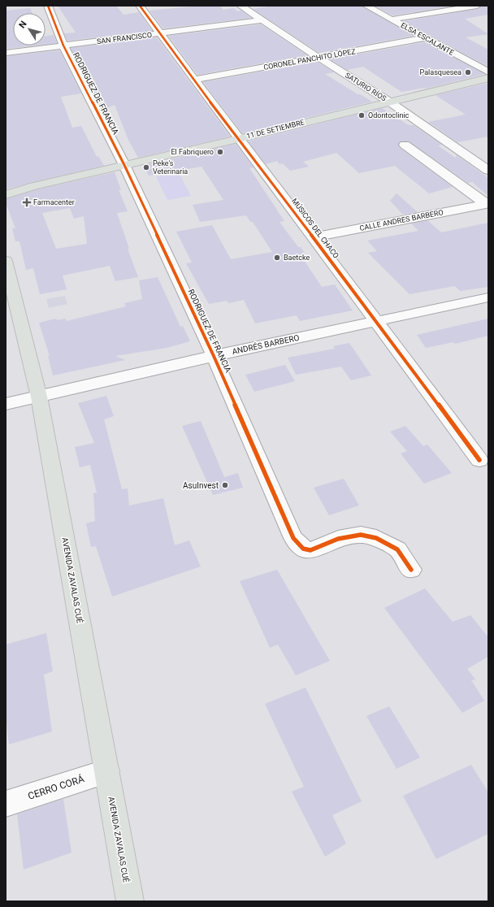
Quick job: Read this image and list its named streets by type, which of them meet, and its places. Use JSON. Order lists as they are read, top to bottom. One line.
{"streets":{"main road":["11 DE SETIEMBRE","AVENIDA ZAVALAS CUÉ"],"street":["SAN FRANCISCO","ELSA ESCALANTE","CORONEL PANCHITO LÓPEZ","SATURIO RÍOS","RODRIGUEZ DE FRANCIA","CALLE ANDRES BARBERO","MÚSICOS DEL CHACO","ANDRÉS BARBERO","CERRO CORÁ"]},"crossings":[["SAN FRANCISCO","SATURIO RÍOS"],["SAN FRANCISCO","RODRIGUEZ DE FRANCIA"],["SAN FRANCISCO","MÚSICOS DEL CHACO"],["ELSA ESCALANTE","CORONEL PANCHITO LÓPEZ"],["CORONEL PANCHITO LÓPEZ","SATURIO RÍOS"],["CORONEL PANCHITO LÓPEZ","MÚSICOS DEL CHACO"],["SATURIO RÍOS","11 DE SETIEMBRE"],["RODRIGUEZ DE FRANCIA","11 DE SETIEMBRE"],["RODRIGUEZ DE FRANCIA","ANDRÉS BARBERO"],["11 DE SETIEMBRE","MÚSICOS DEL CHACO"],["CALLE ANDRES BARBERO","MÚSICOS DEL CHACO"],["MÚSICOS DEL CHACO","ANDRÉS BARBERO"],["ANDRÉS BARBERO","AVENIDA ZAVALAS CUÉ"],["AVENIDA ZAVALAS CUÉ","CERRO CORÁ"]],"places":{"other":["Palasquesea","Odontoclinic","El Fabriquero","Peke's Veterinaria","Baetcke","AsuInvest"],"health":["Farmacenter"]},"north":"top left"}
